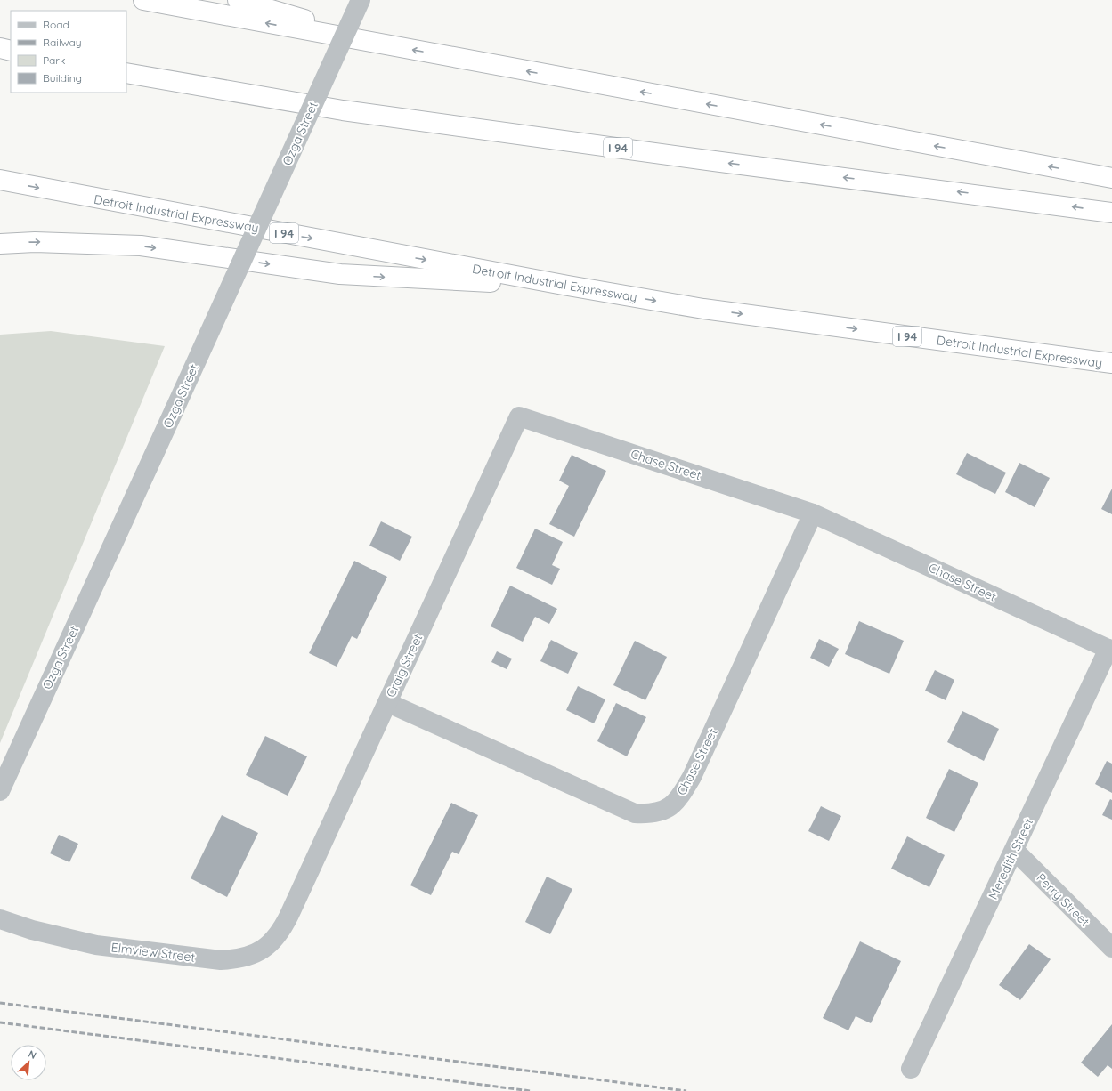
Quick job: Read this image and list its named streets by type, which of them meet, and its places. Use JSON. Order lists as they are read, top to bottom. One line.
{"streets":{"highway":["I 94","Detroit Industrial Expressway"],"street":["Ozga Street","Chase Street","Craig Street","Meredith Street","Perry Street","Elmview Street"]},"crossings":[["Chase Street","Craig Street"],["Chase Street","Meredith Street"],["Craig Street","Elmview Street"],["Meredith Street","Perry Street"]],"legend":["Road","Railway","Park","Building"],"north":"top right"}
